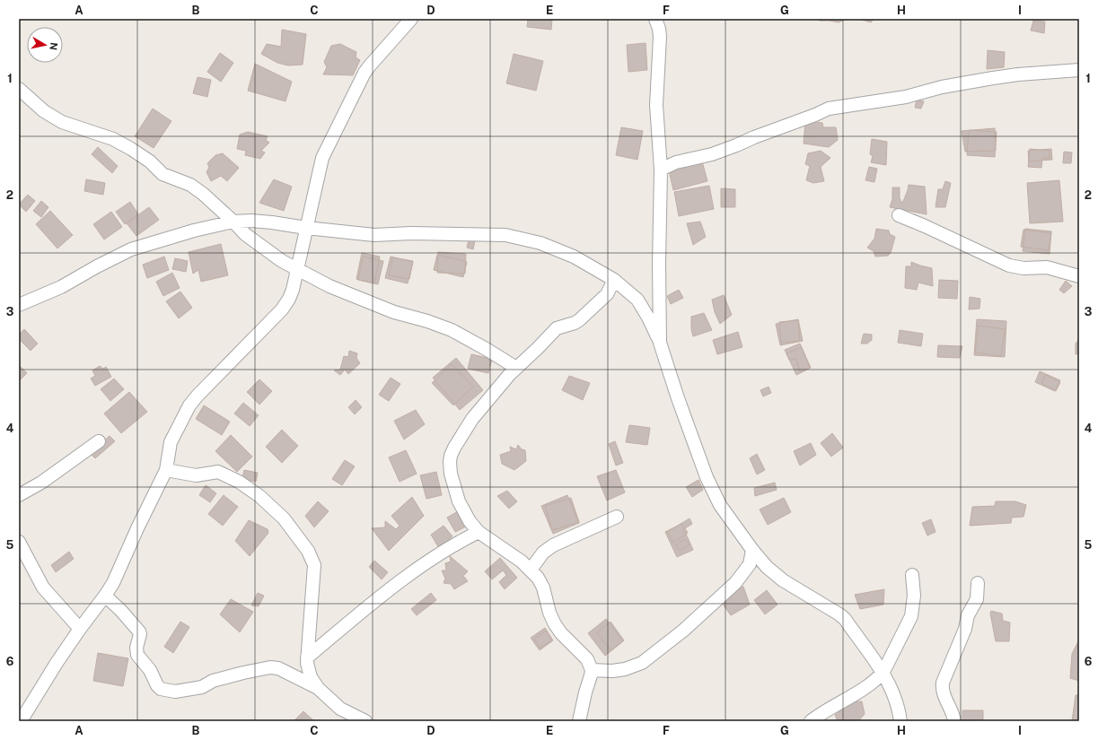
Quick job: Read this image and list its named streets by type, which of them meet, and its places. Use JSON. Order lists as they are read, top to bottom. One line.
{"north":"right","grid":{"columns":["A","B","C","D","E","F","G","H","I"],"rows":["1","2","3","4","5","6"]}}
